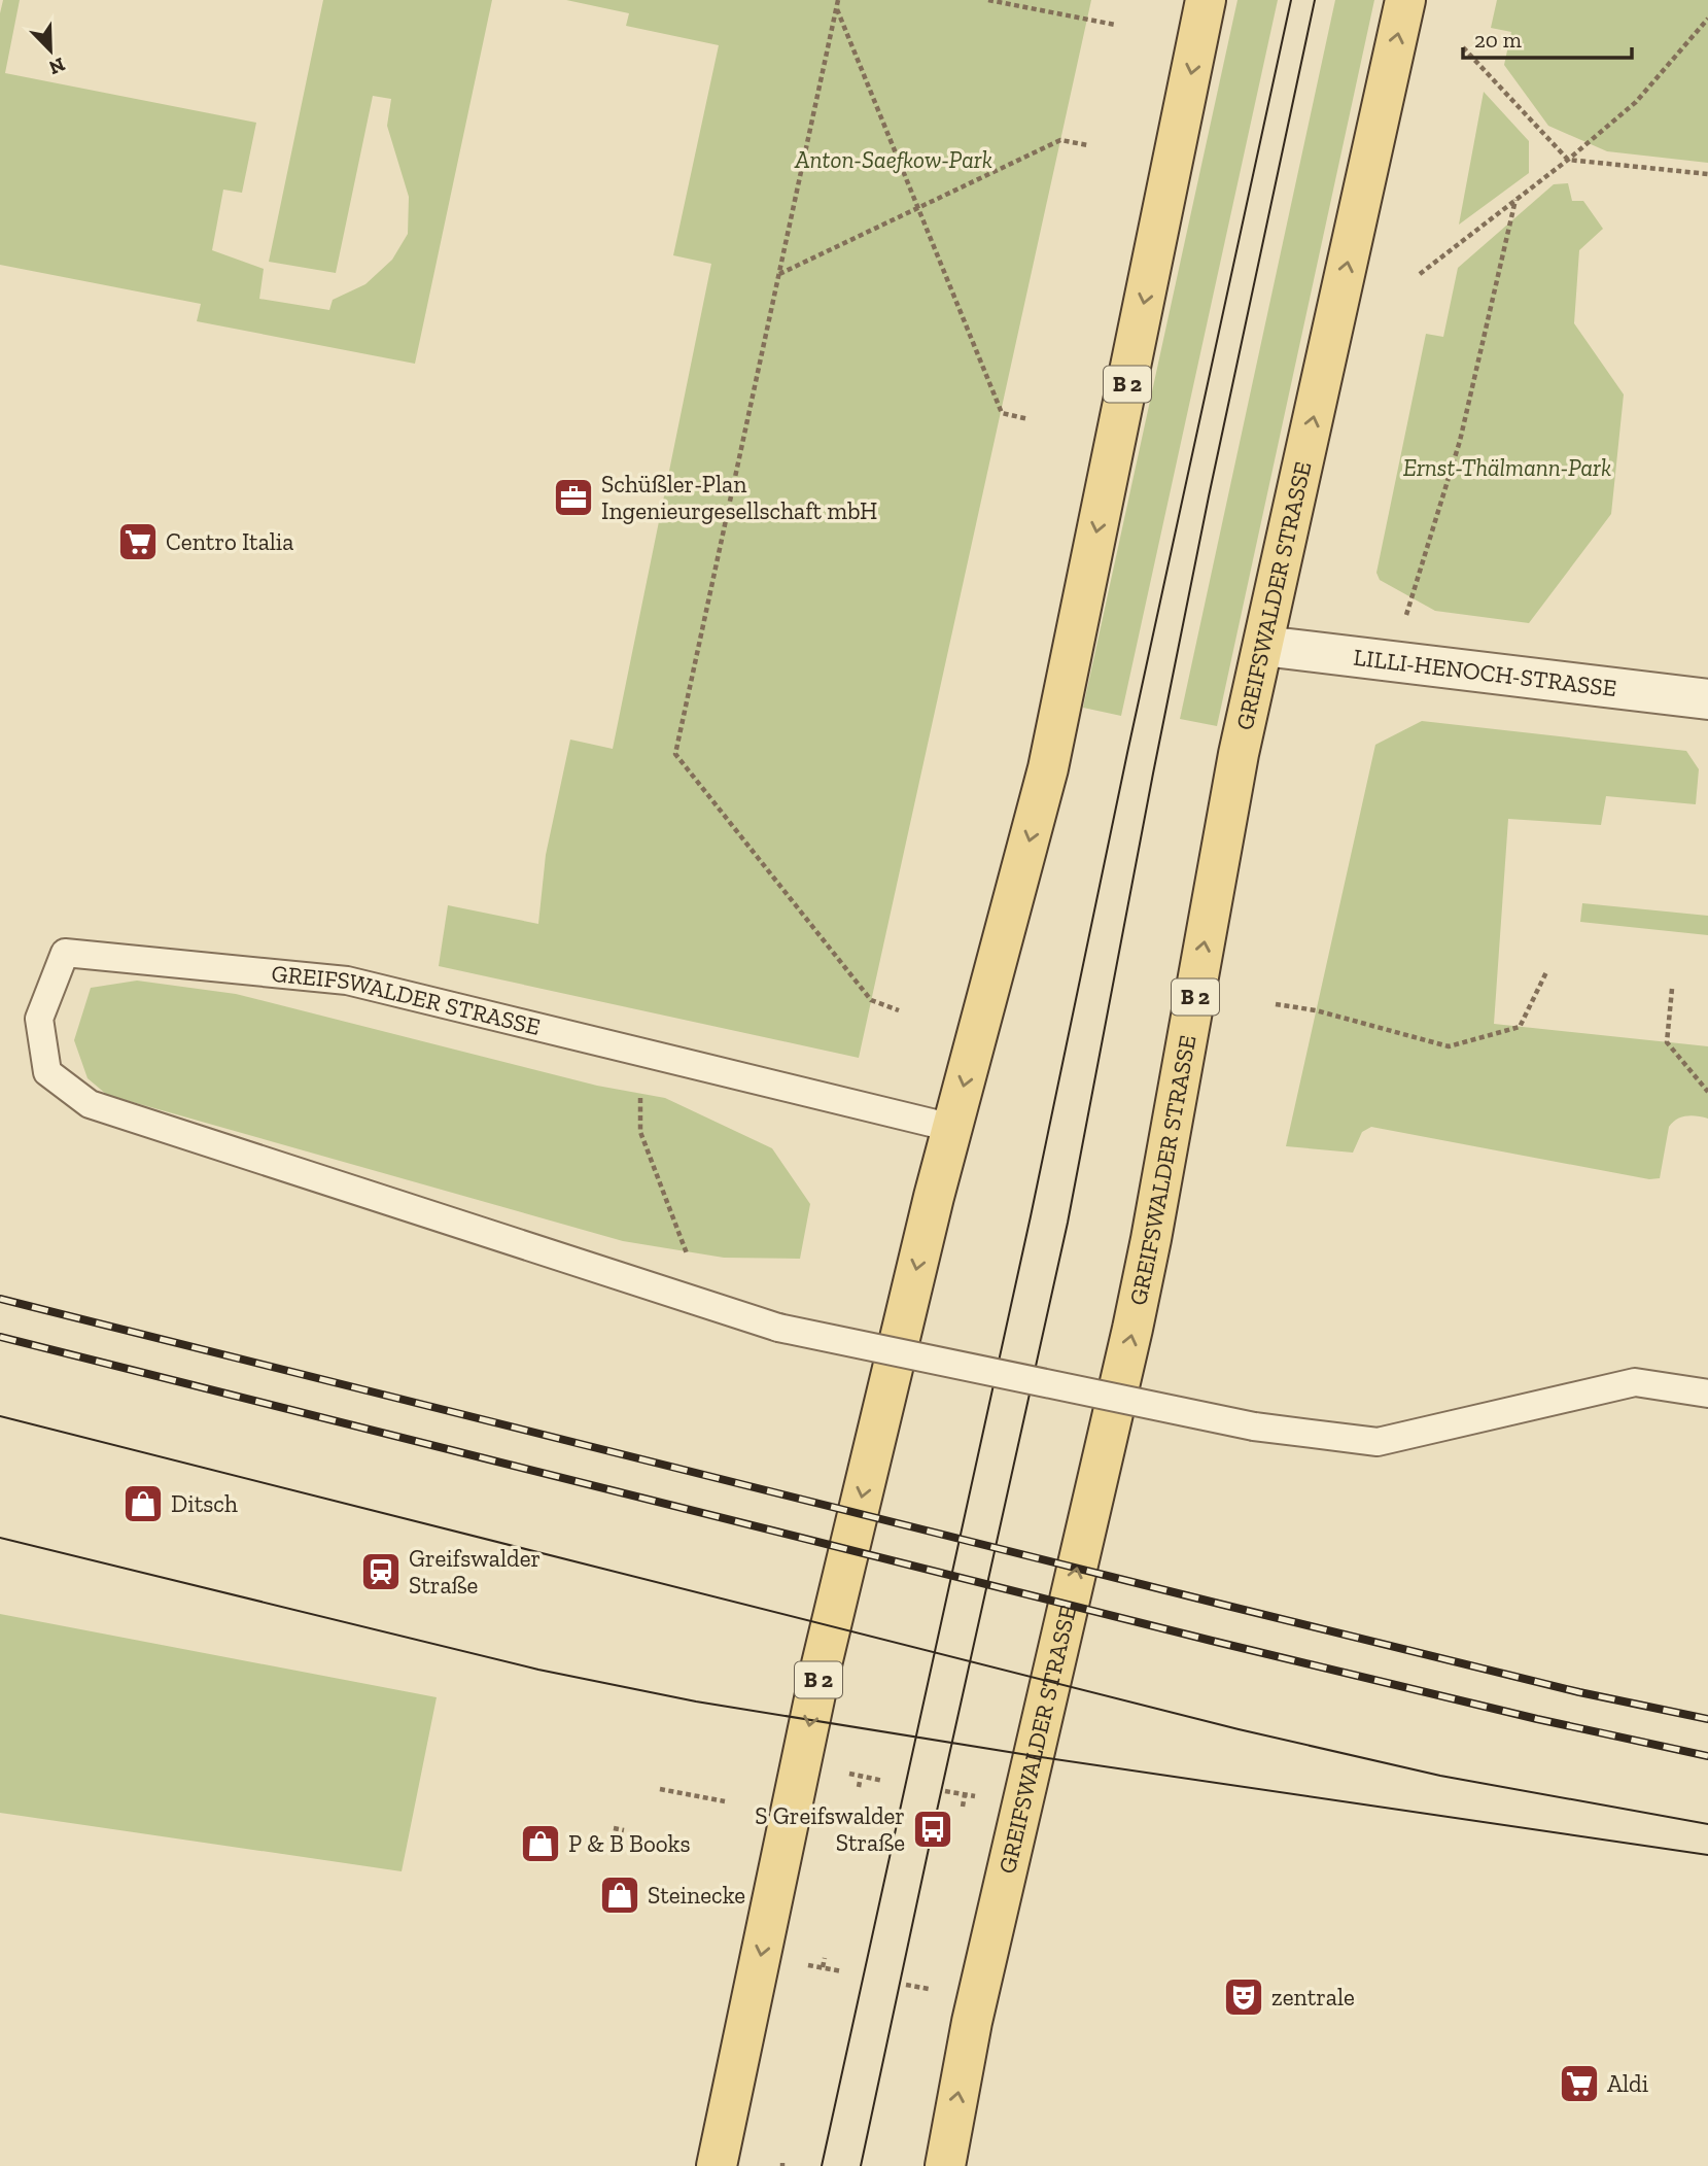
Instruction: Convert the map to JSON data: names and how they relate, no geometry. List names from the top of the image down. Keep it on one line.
{"streets":{"main road":["B 2","GREIFSWALDER STRASSE"],"street":["LILLI-HENOCH-STRASSE"]},"crossings":[["B 2","GREIFSWALDER STRASSE"],["GREIFSWALDER STRASSE","LILLI-HENOCH-STRASSE"]],"one_way":["GREIFSWALDER STRASSE"],"parks":["Anton-Saefkow-Park","Ernst-Thälmann-Park"],"places":{"office":["Schüßler-Plan Ingenieurgesellschaft mbH"],"supermarket":["Centro Italia","Aldi"],"shop":["Ditsch","P & B Books","Steinecke"],"station":["Greifswalder Straße"],"bus stop":["S Greifswalder Straße"],"theatre":["zentrale"]},"scale_bar":"20 m","north":"bottom right"}
